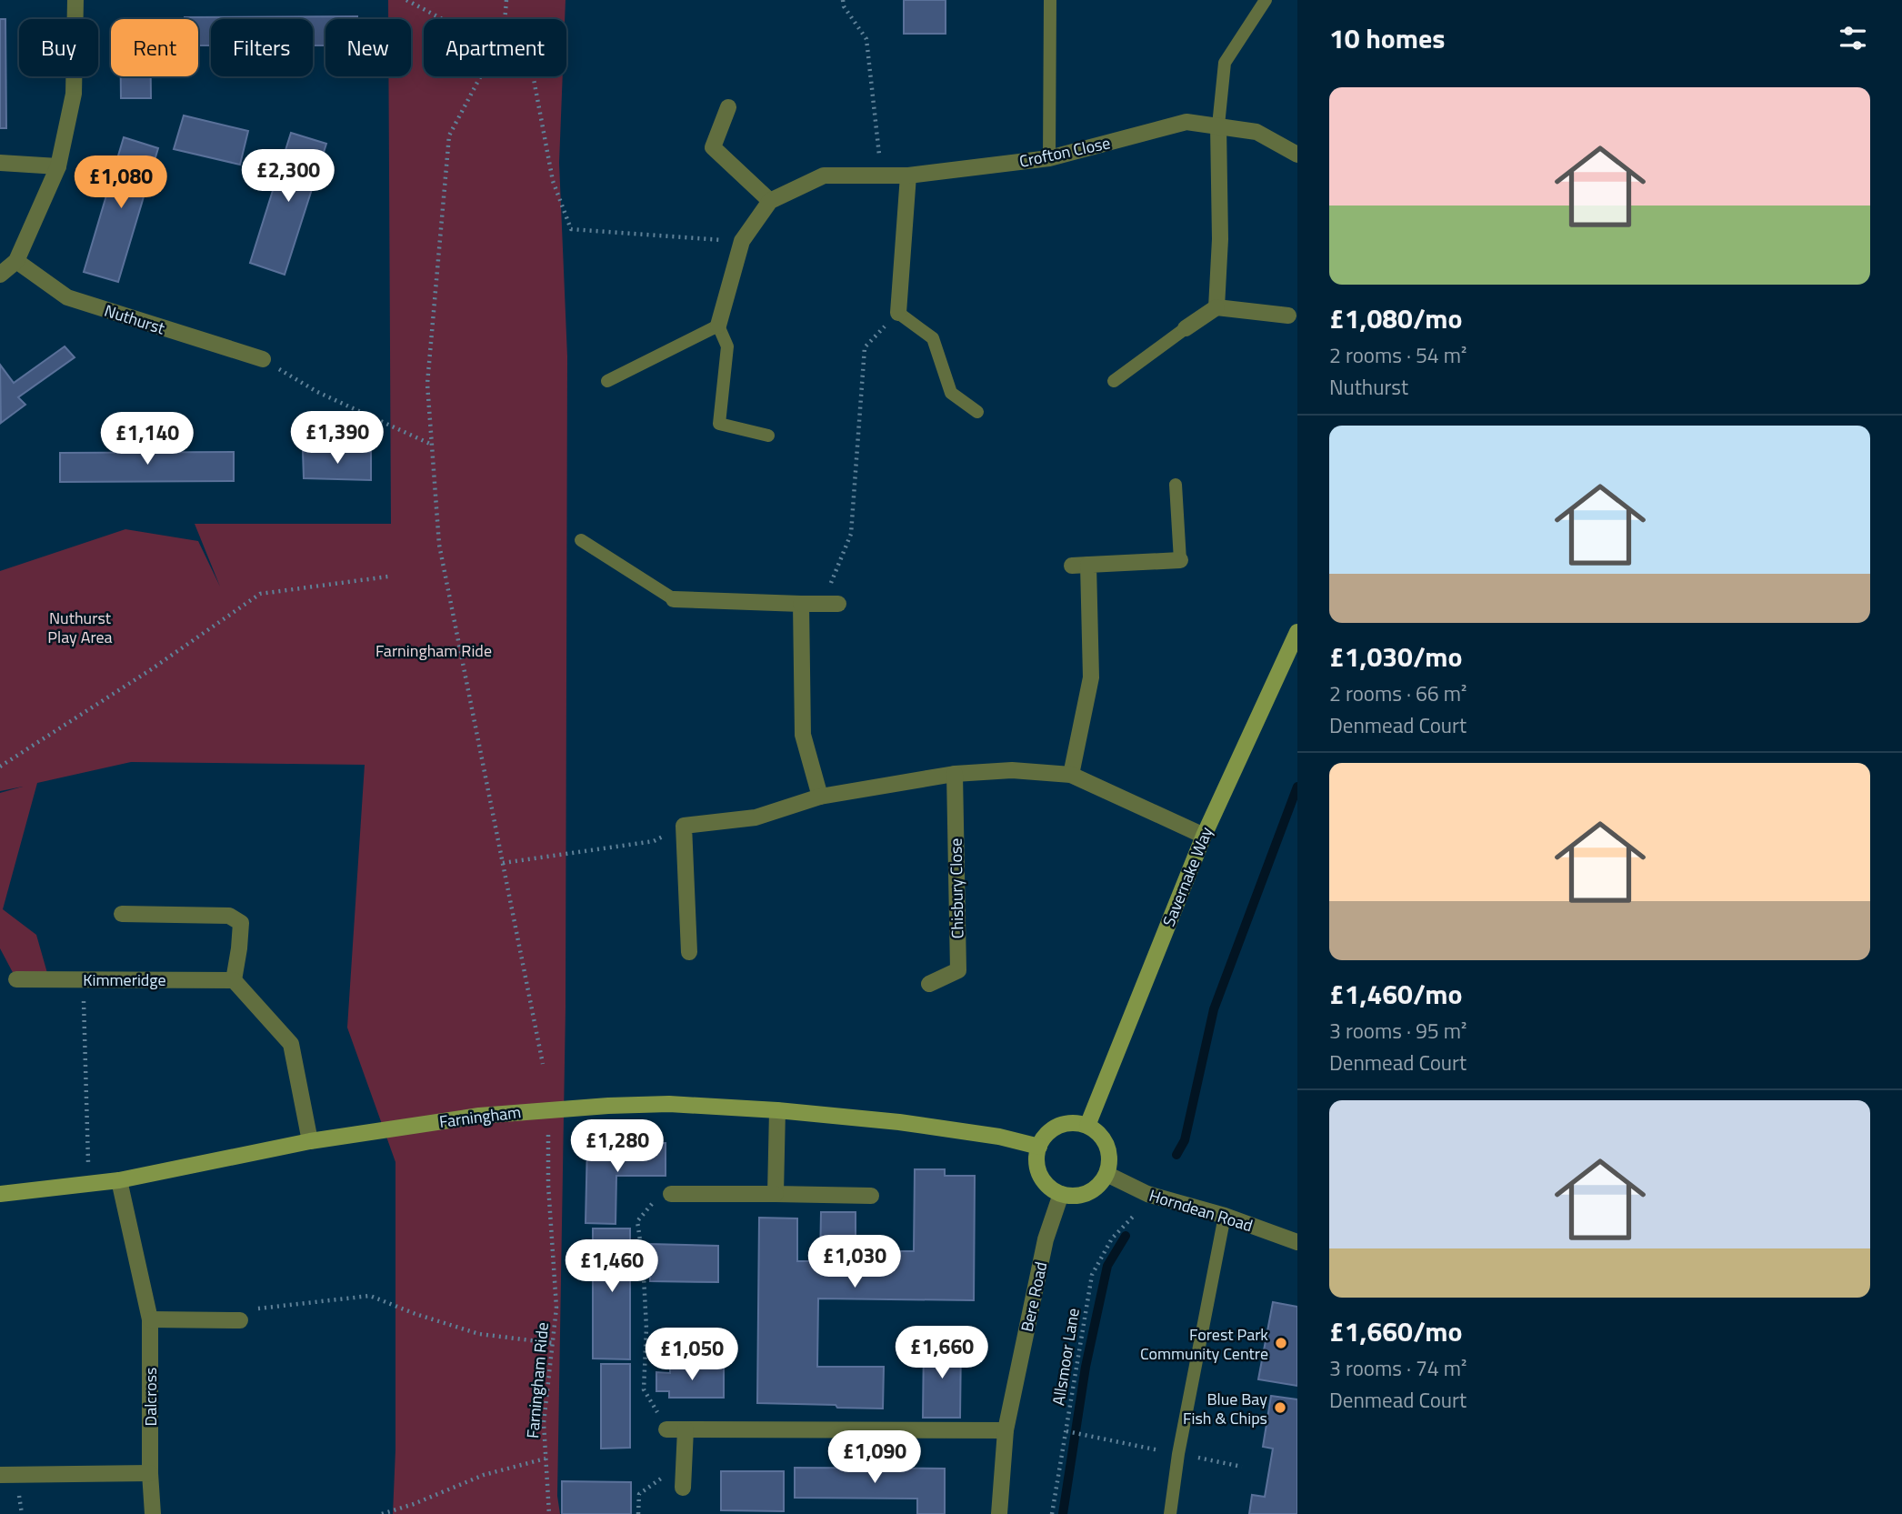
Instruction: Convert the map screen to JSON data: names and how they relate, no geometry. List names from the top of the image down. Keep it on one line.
{"streets":{"street":["Crofton Close","Nuthurst","Savernake Way","Chisbury Close","Kimmeridge","Farningham","Horndean Road","Bere Road","Dalcross"],"path":["Allsmoor Lane","Farningham Ride"]},"crossings":[["Savernake Way","Farningham"],["Savernake Way","Horndean Road"],["Savernake Way","Bere Road"],["Farningham","Horndean Road"],["Farningham","Bere Road"],["Farningham","Dalcross"],["Horndean Road","Bere Road"]],"parks":["Nuthurst Play Area","Farningham Ride"],"places":["Forest Park Community Centre","Blue Bay Fish & Chips"],"page":{"heading":"10 homes","chip":["Buy","Rent","Filters","New","Apartment"],"list":[{"name":"£1,080/mo","note":"2 rooms · 54 m² · Nuthurst"},{"name":"£1,030/mo","note":"2 rooms · 66 m² · Denmead Court"},{"name":"£1,460/mo","note":"3 rooms · 95 m² · Denmead Court"},{"name":"£1,660/mo","note":"3 rooms · 74 m² · Denmead Court"}],"price":["£2,300","£1,080","£1,390","£1,140","£1,280","£1,030","£1,460","£1,660","£1,050","£1,090"]}}
